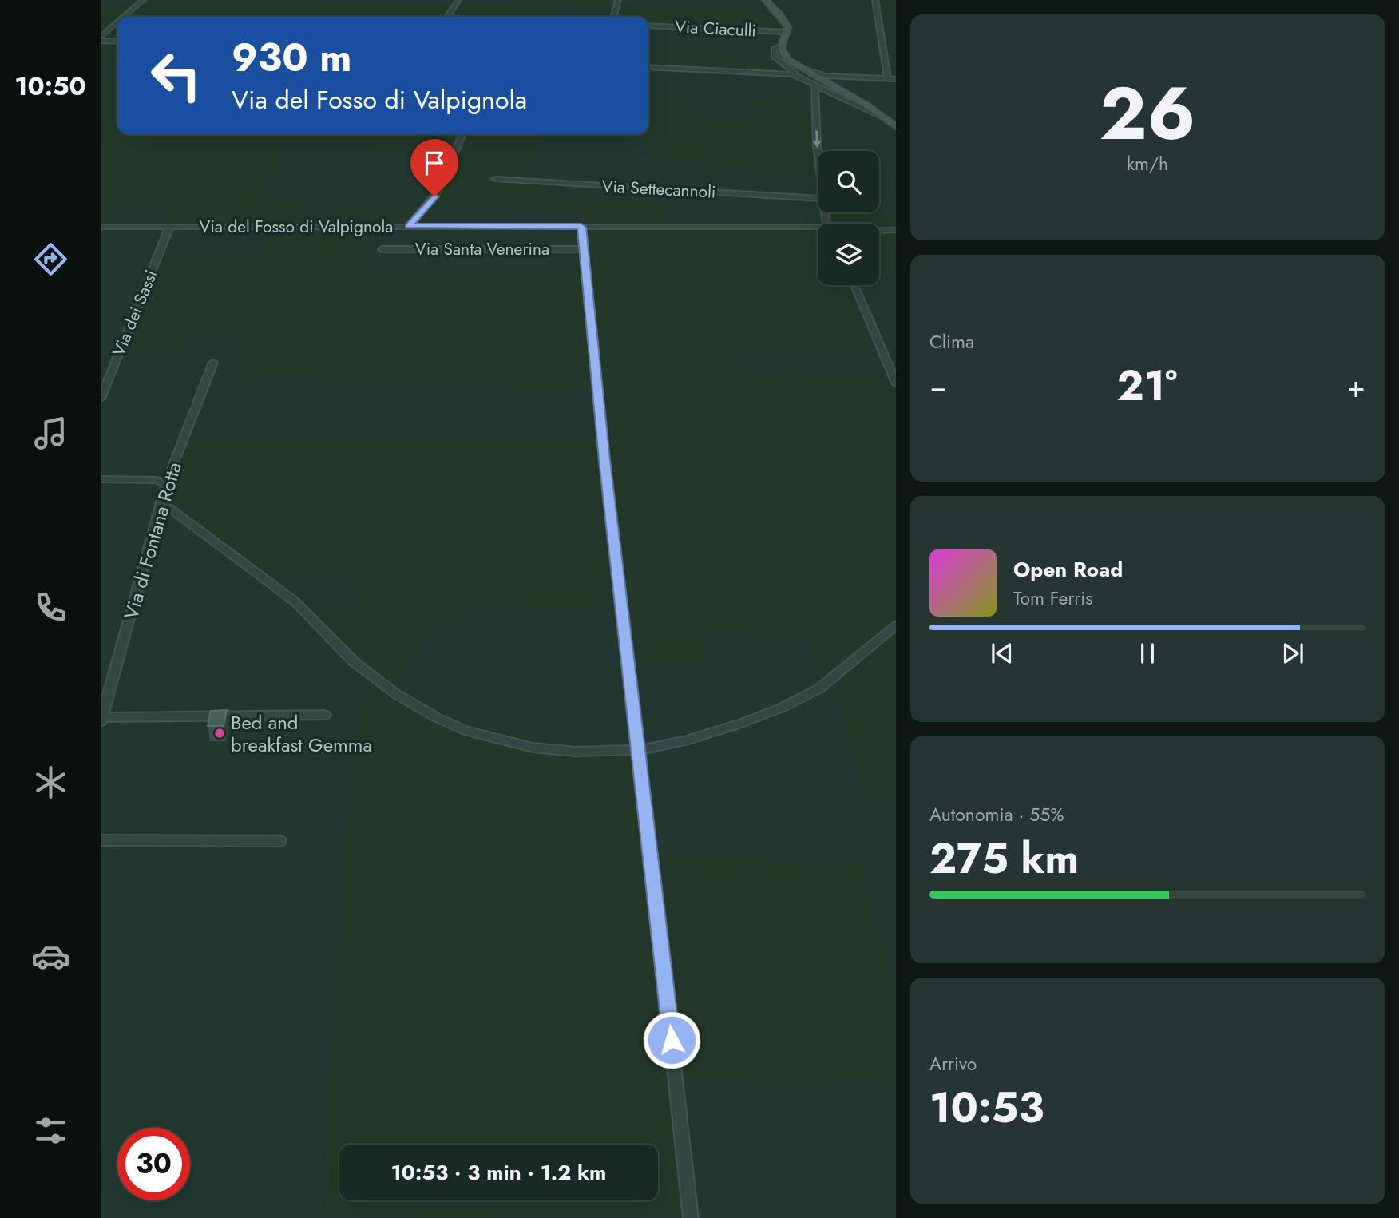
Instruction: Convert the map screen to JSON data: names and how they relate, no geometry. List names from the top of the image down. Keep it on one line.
{"streets":{"street":["Via Ciaculli","Via Settecannoli","Via del Fosso di Valpignola","Via Santa Venerina","Via dei Sassi","Via di Fontana Rotta"]},"crossings":[["Via del Fosso di Valpignola","Via dei Sassi"]],"places":["Bed and breakfast Gemma"],"page":{"tabs":"10:50","tile":[["26","km/h"],"Clima",["Autonomia · 55%","275 km"],["Arrivo","10:53"]],"turn":["930 m","Via del Fosso di Valpignola"],"heat":["−","21°","+"],"song":["Open Road","Tom Ferris"],"limit":"30","trip":"10:53 · 3 min · 1.2 km"}}
